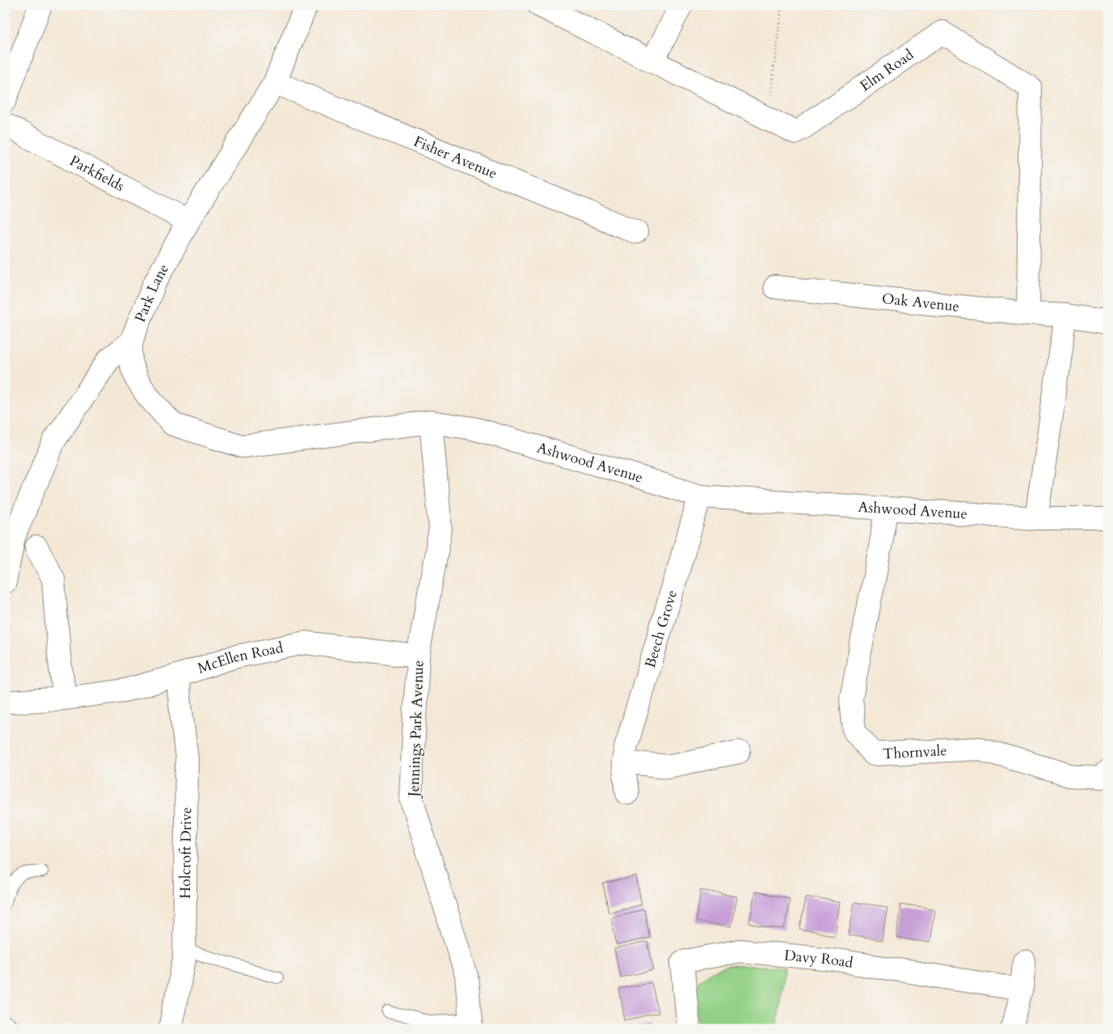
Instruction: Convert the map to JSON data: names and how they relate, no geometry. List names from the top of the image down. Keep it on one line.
{"streets":{"street":["Elm Road","Fisher Avenue","Parkfields","Park Lane","Oak Avenue","Ashwood Avenue","Beech Grove","McEllen Road","Jennings Park Avenue","Thornvale","Holcroft Drive","Davy Road"]},"crossings":[["Elm Road","Oak Avenue"],["Fisher Avenue","Park Lane"],["Parkfields","Park Lane"],["Park Lane","Ashwood Avenue"],["Ashwood Avenue","Beech Grove"],["Ashwood Avenue","Jennings Park Avenue"],["Ashwood Avenue","Thornvale"],["McEllen Road","Jennings Park Avenue"],["McEllen Road","Holcroft Drive"]]}
